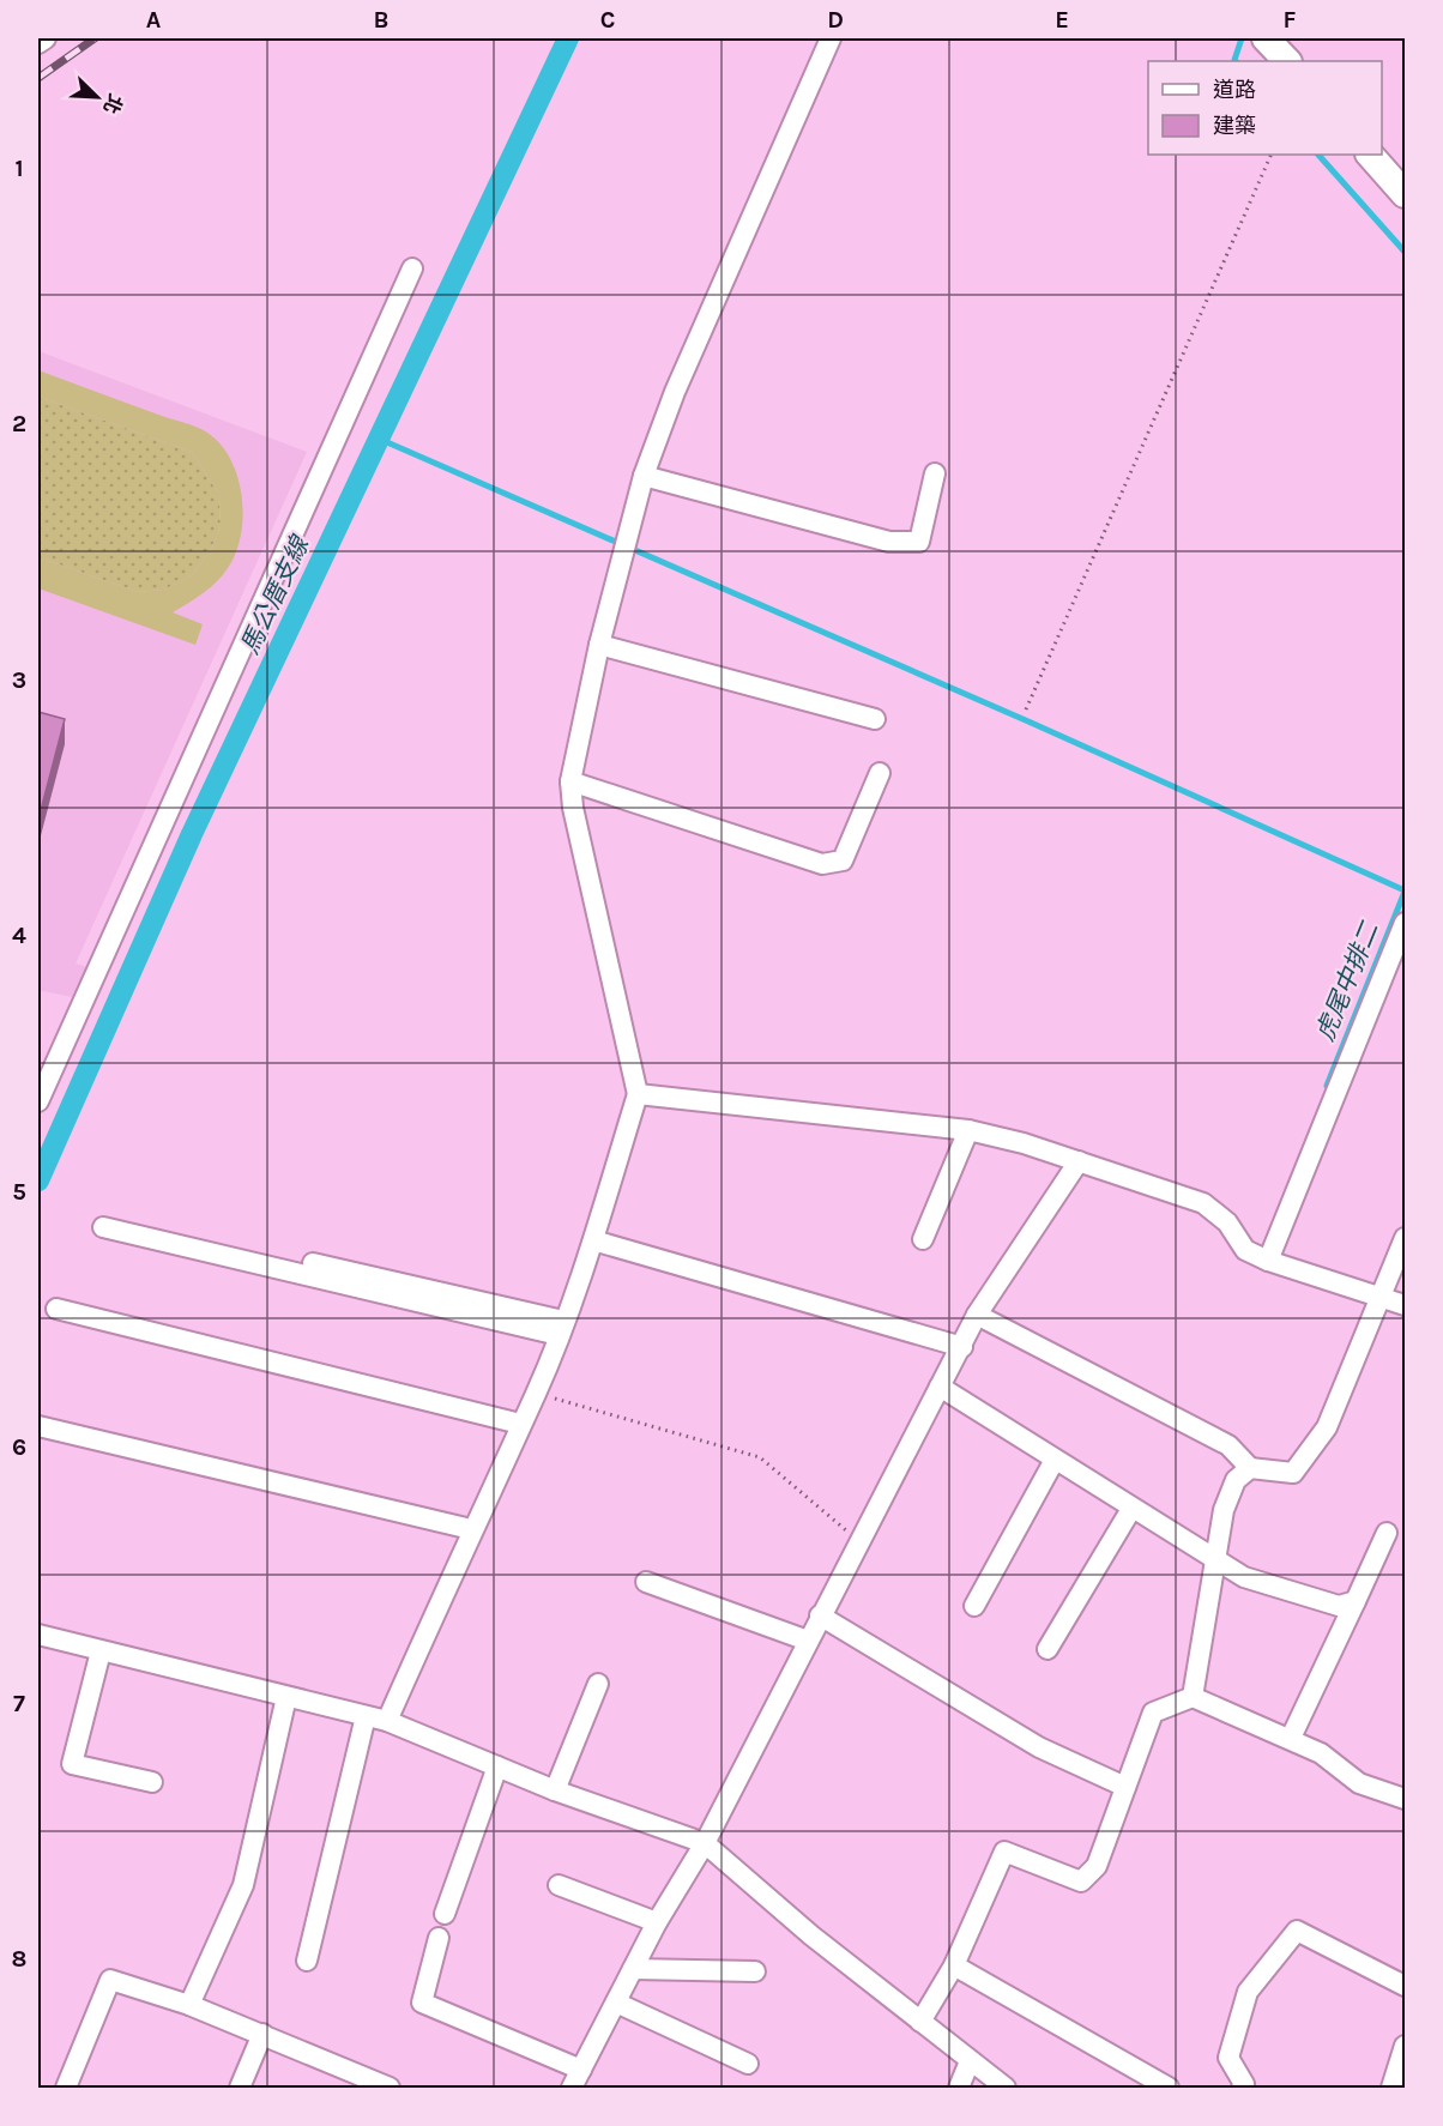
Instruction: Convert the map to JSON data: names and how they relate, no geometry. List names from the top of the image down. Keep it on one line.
{"water":["馬公厝支線","虎尾中排二"],"legend":["道路","建築"],"north":"bottom right","grid":{"columns":["A","B","C","D","E","F"],"rows":["1","2","3","4","5","6","7","8"]}}
